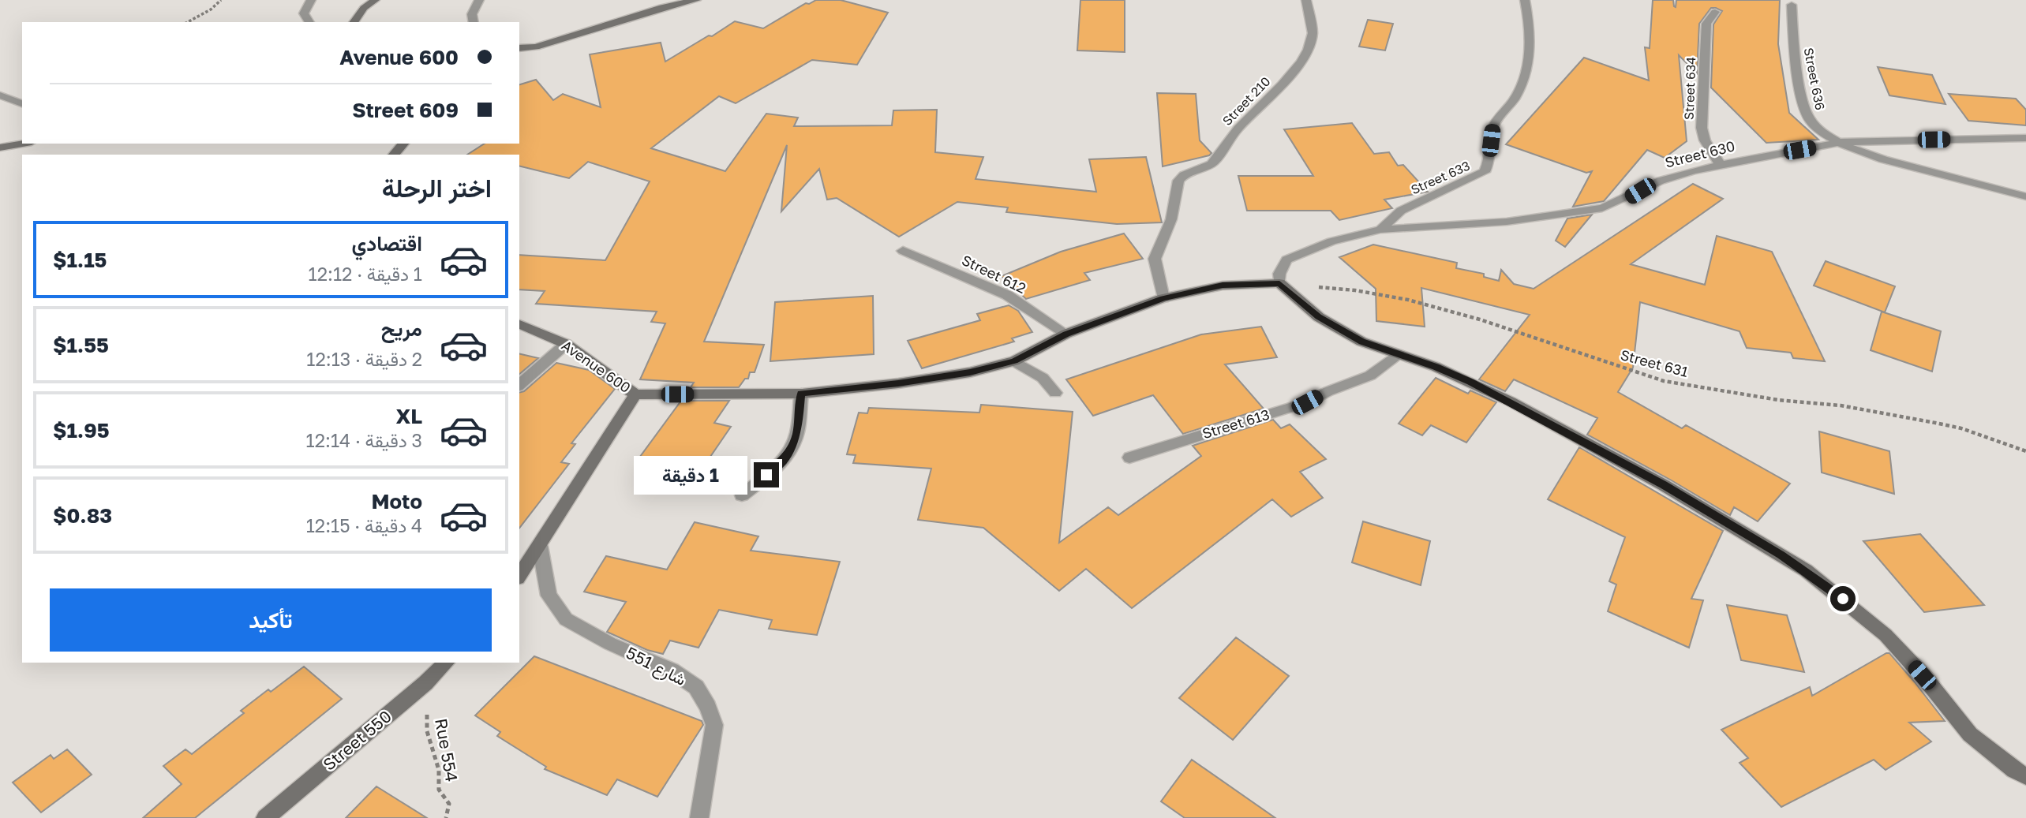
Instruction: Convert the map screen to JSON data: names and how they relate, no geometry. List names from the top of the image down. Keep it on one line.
{"streets":{"main road":["Avenue 600","Street 550"],"street":["Street 636","Street 634","Street 210","Street 630","Street 633","Street 612","Street 613","شارع 551"],"path":["Street 631","Rue 554"]},"crossings":[["Street 636","Street 630"],["Street 634","Street 630"],["Street 210","Avenue 600"],["Street 630","Street 633"],["Street 630","Street 631"],["Street 630","Avenue 600"],["Street 612","Avenue 600"],["Street 631","Avenue 600"],["Street 550","Rue 554"]],"page":{"banner":["Avenue 600","Street 609"],"heading":"اختر الرحلة","list":[{"name":"اقتصادي","note":"1 دقيقة · 12:12","value":"$1.15"},{"name":"مريح","note":"2 دقيقة · 12:13","value":"$1.55"},{"name":"XL","note":"3 دقيقة · 12:14","value":"$1.95"},{"name":"Moto","note":"4 دقيقة · 12:15","value":"$0.83"}],"bubble":"1 دقيقة","buttons":"تأكيد"}}
